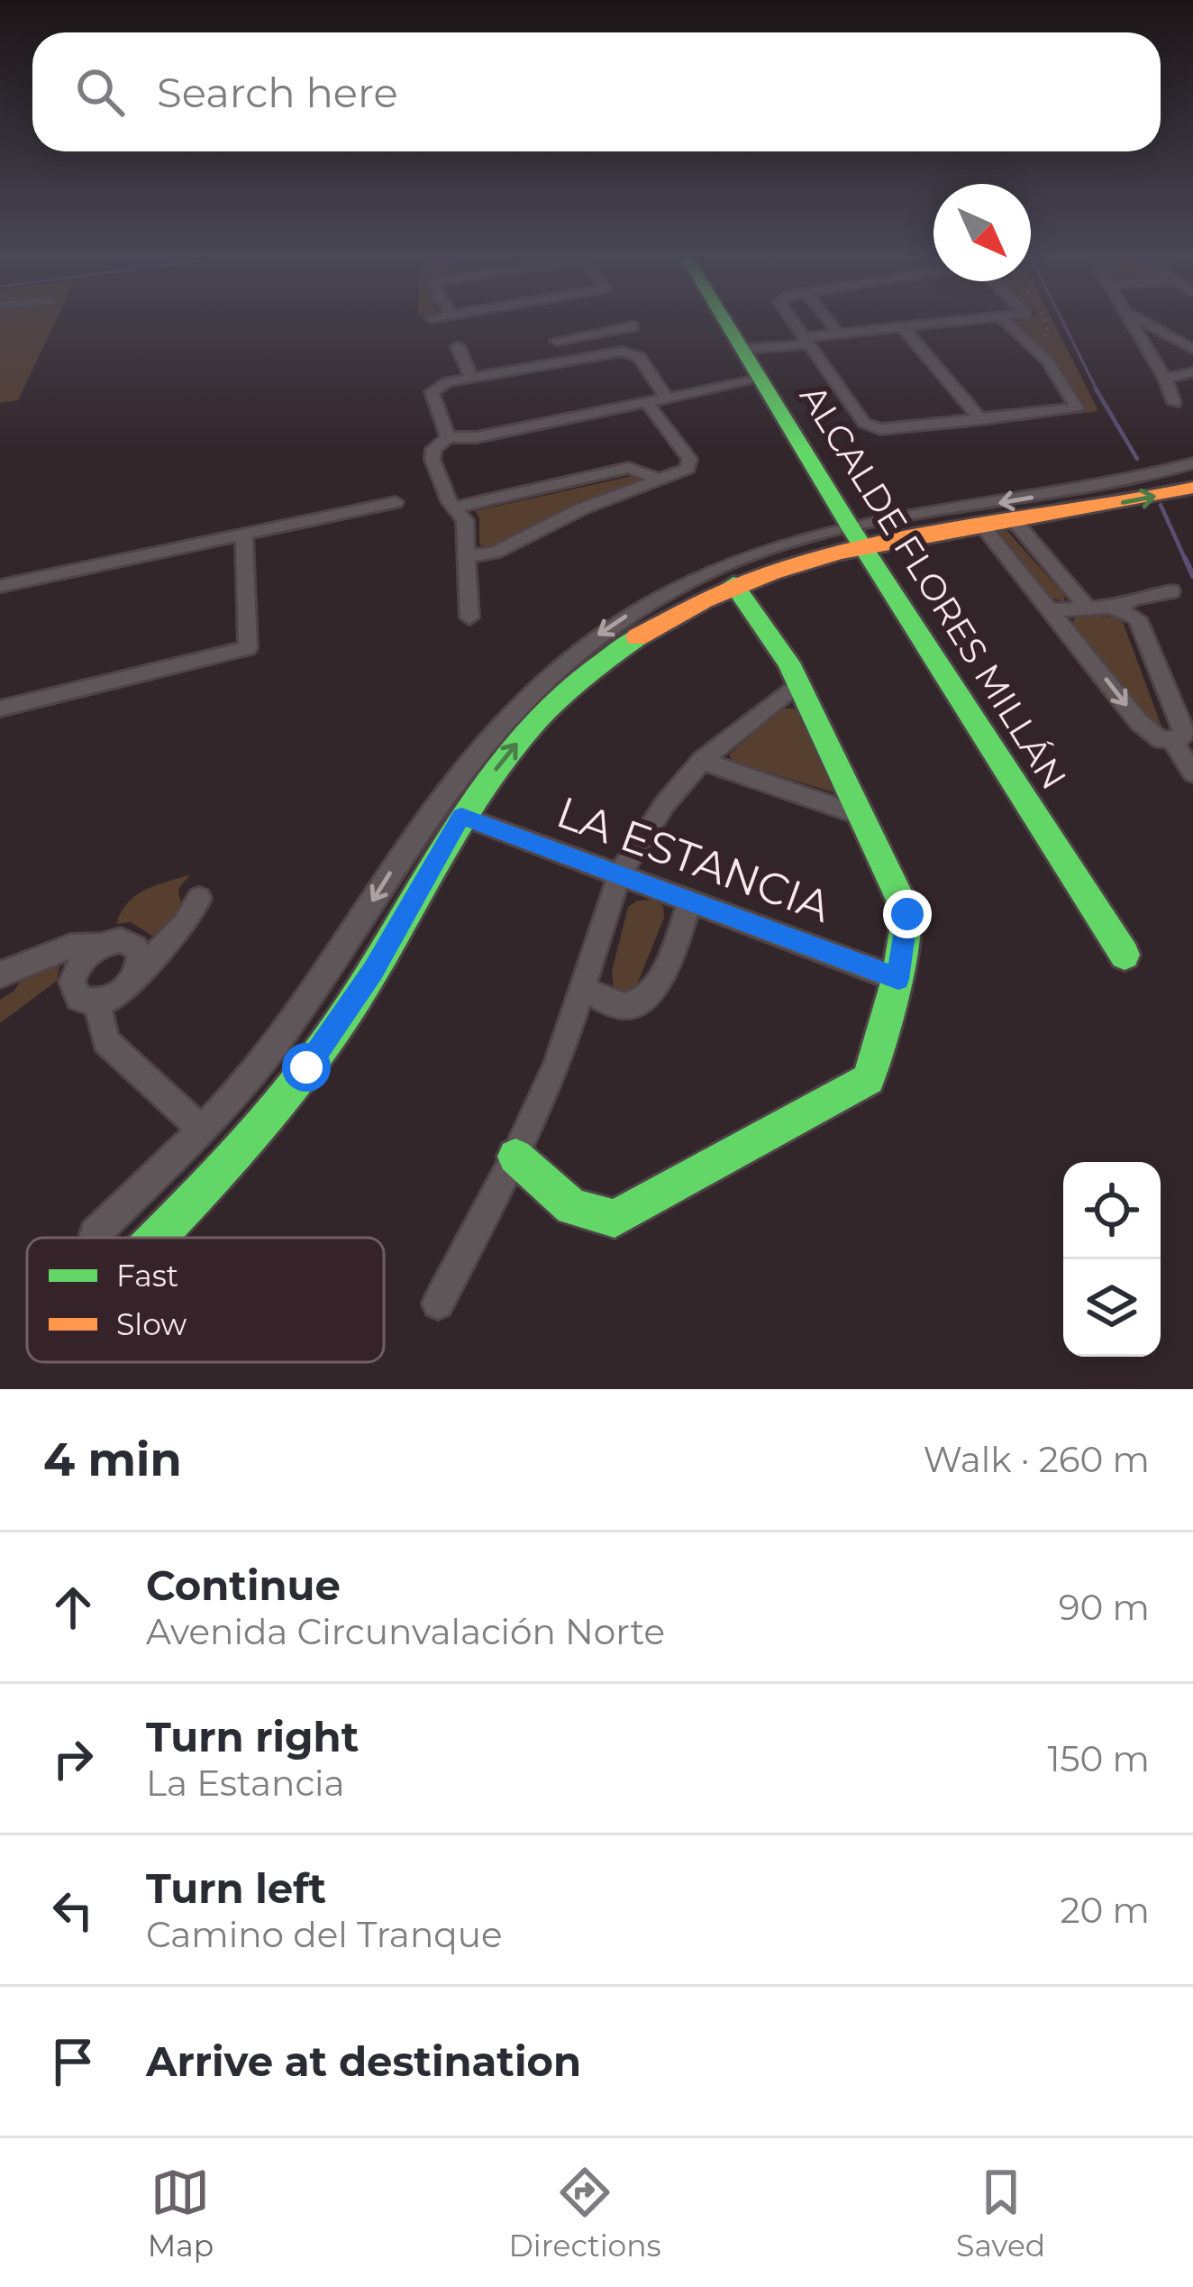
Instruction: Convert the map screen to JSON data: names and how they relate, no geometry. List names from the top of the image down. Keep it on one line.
{"streets":{"street":["ALCALDE FLORES MILLÁN","LA ESTANCIA"]},"legend":["Fast","Slow"],"north":"bottom right","page":{"search":"Search here","heading":["4 min","Walk · 260 m"],"list":[["Continue","Avenida Circunvalación Norte","90 m"],["Turn right","La Estancia","150 m"],["Turn left","Camino del Tranque","20 m"],"Arrive at destination"],"nav":["Map","Directions","Saved"]}}
